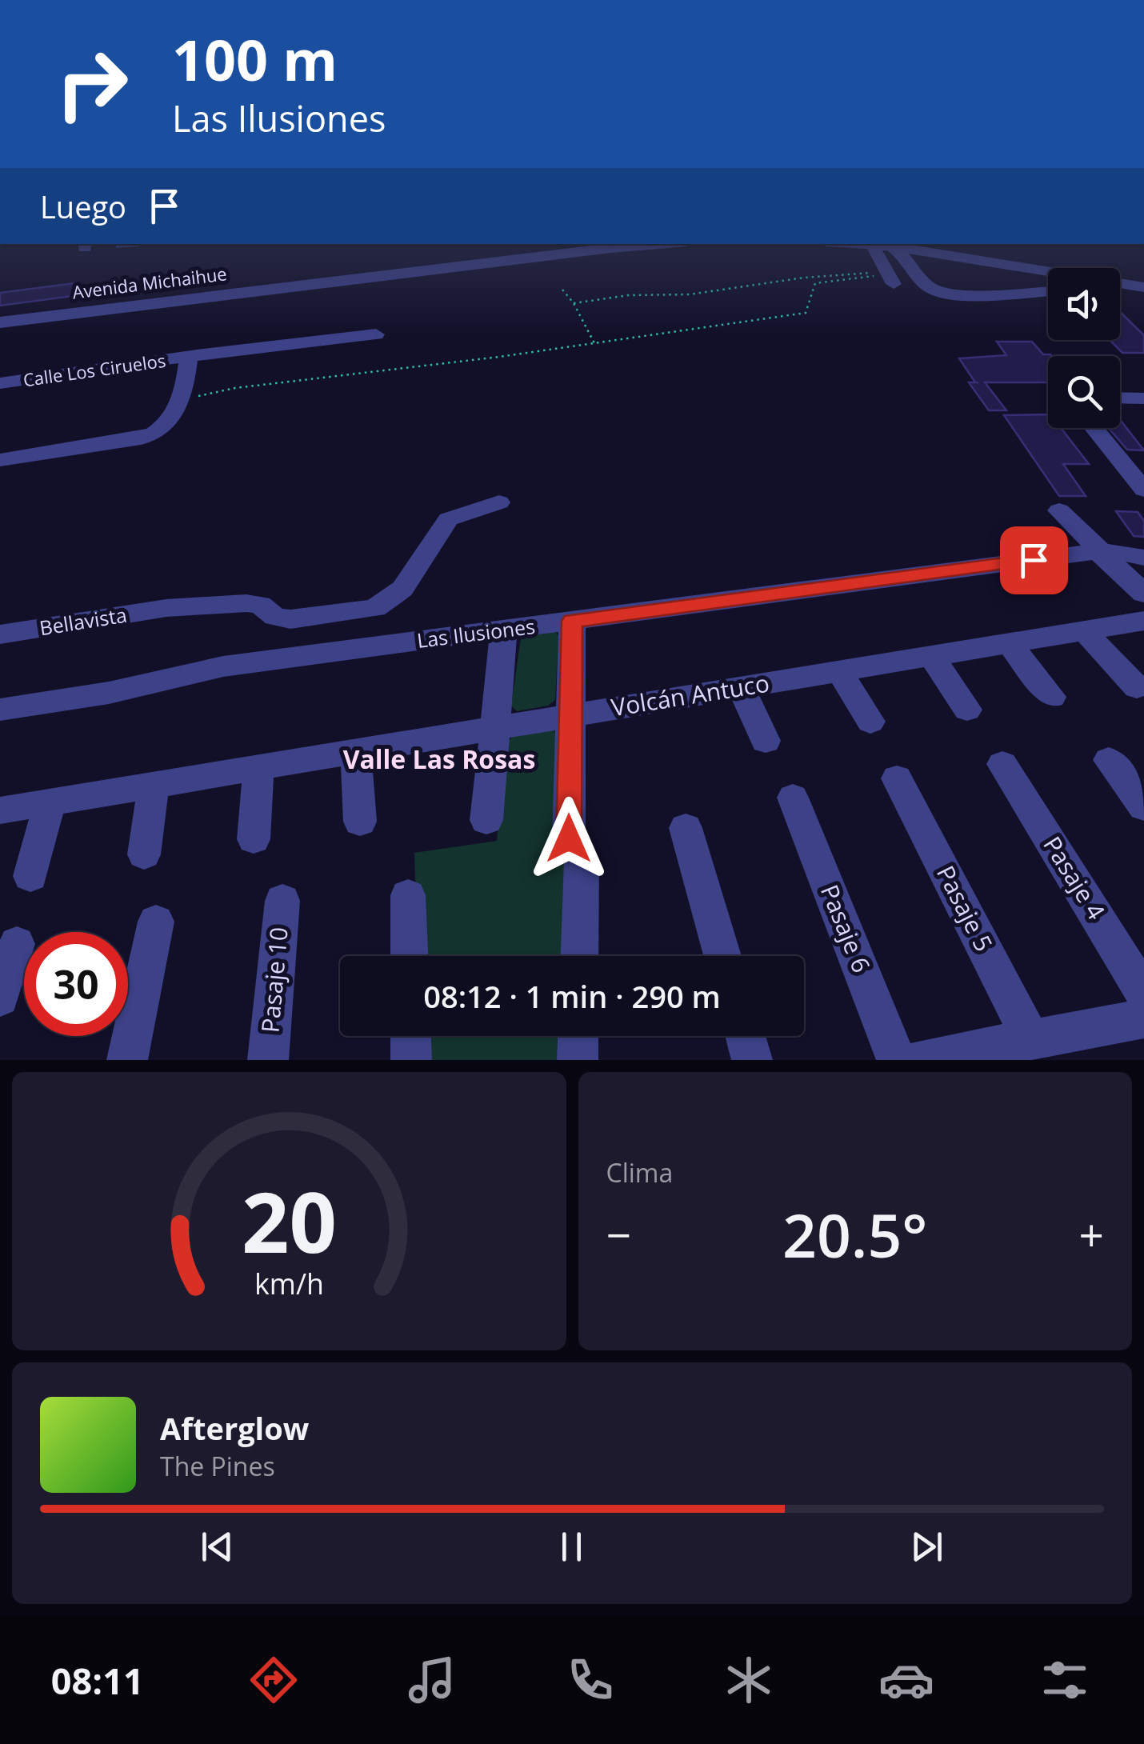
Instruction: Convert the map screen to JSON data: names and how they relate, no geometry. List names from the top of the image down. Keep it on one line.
{"streets":{"street":["Avenida Michaihue","Calle Los Ciruelos","Bellavista","Las Ilusiones","Volcán Antuco","Pasaje 4","Pasaje 5","Pasaje 6","Pasaje 10"]},"districts":["Valle Las Rosas"],"page":{"turn":["100 m","Las Ilusiones"],"then":"Luego","limit":"30","trip":"08:12 · 1 min · 290 m","tile":"Clima","heat":["−","20.5°","+"],"song":["Afterglow","The Pines"],"tabs":"08:11","gauge":["20","km/h"]}}
